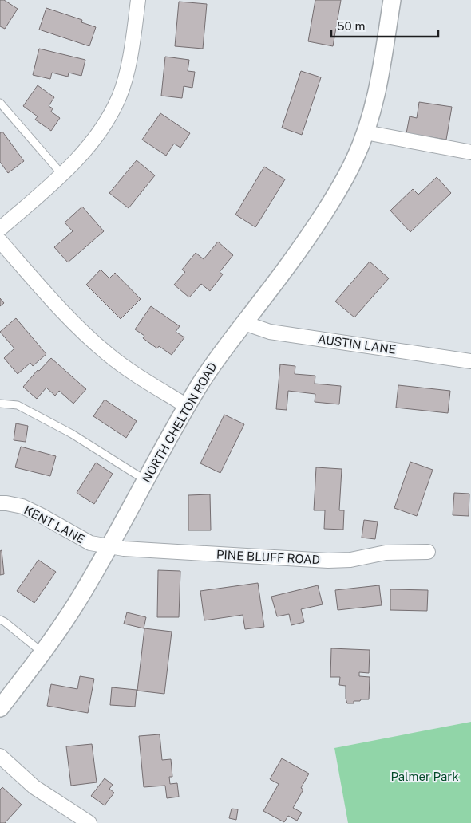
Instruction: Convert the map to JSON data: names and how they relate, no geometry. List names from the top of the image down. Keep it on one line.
{"streets":{"street":["AUSTIN LANE","NORTH CHELTON ROAD","KENT LANE","PINE BLUFF ROAD"]},"crossings":[["AUSTIN LANE","NORTH CHELTON ROAD"],["NORTH CHELTON ROAD","KENT LANE"],["NORTH CHELTON ROAD","PINE BLUFF ROAD"],["KENT LANE","PINE BLUFF ROAD"]],"parks":["Palmer Park"],"scale_bar":"50 m"}
